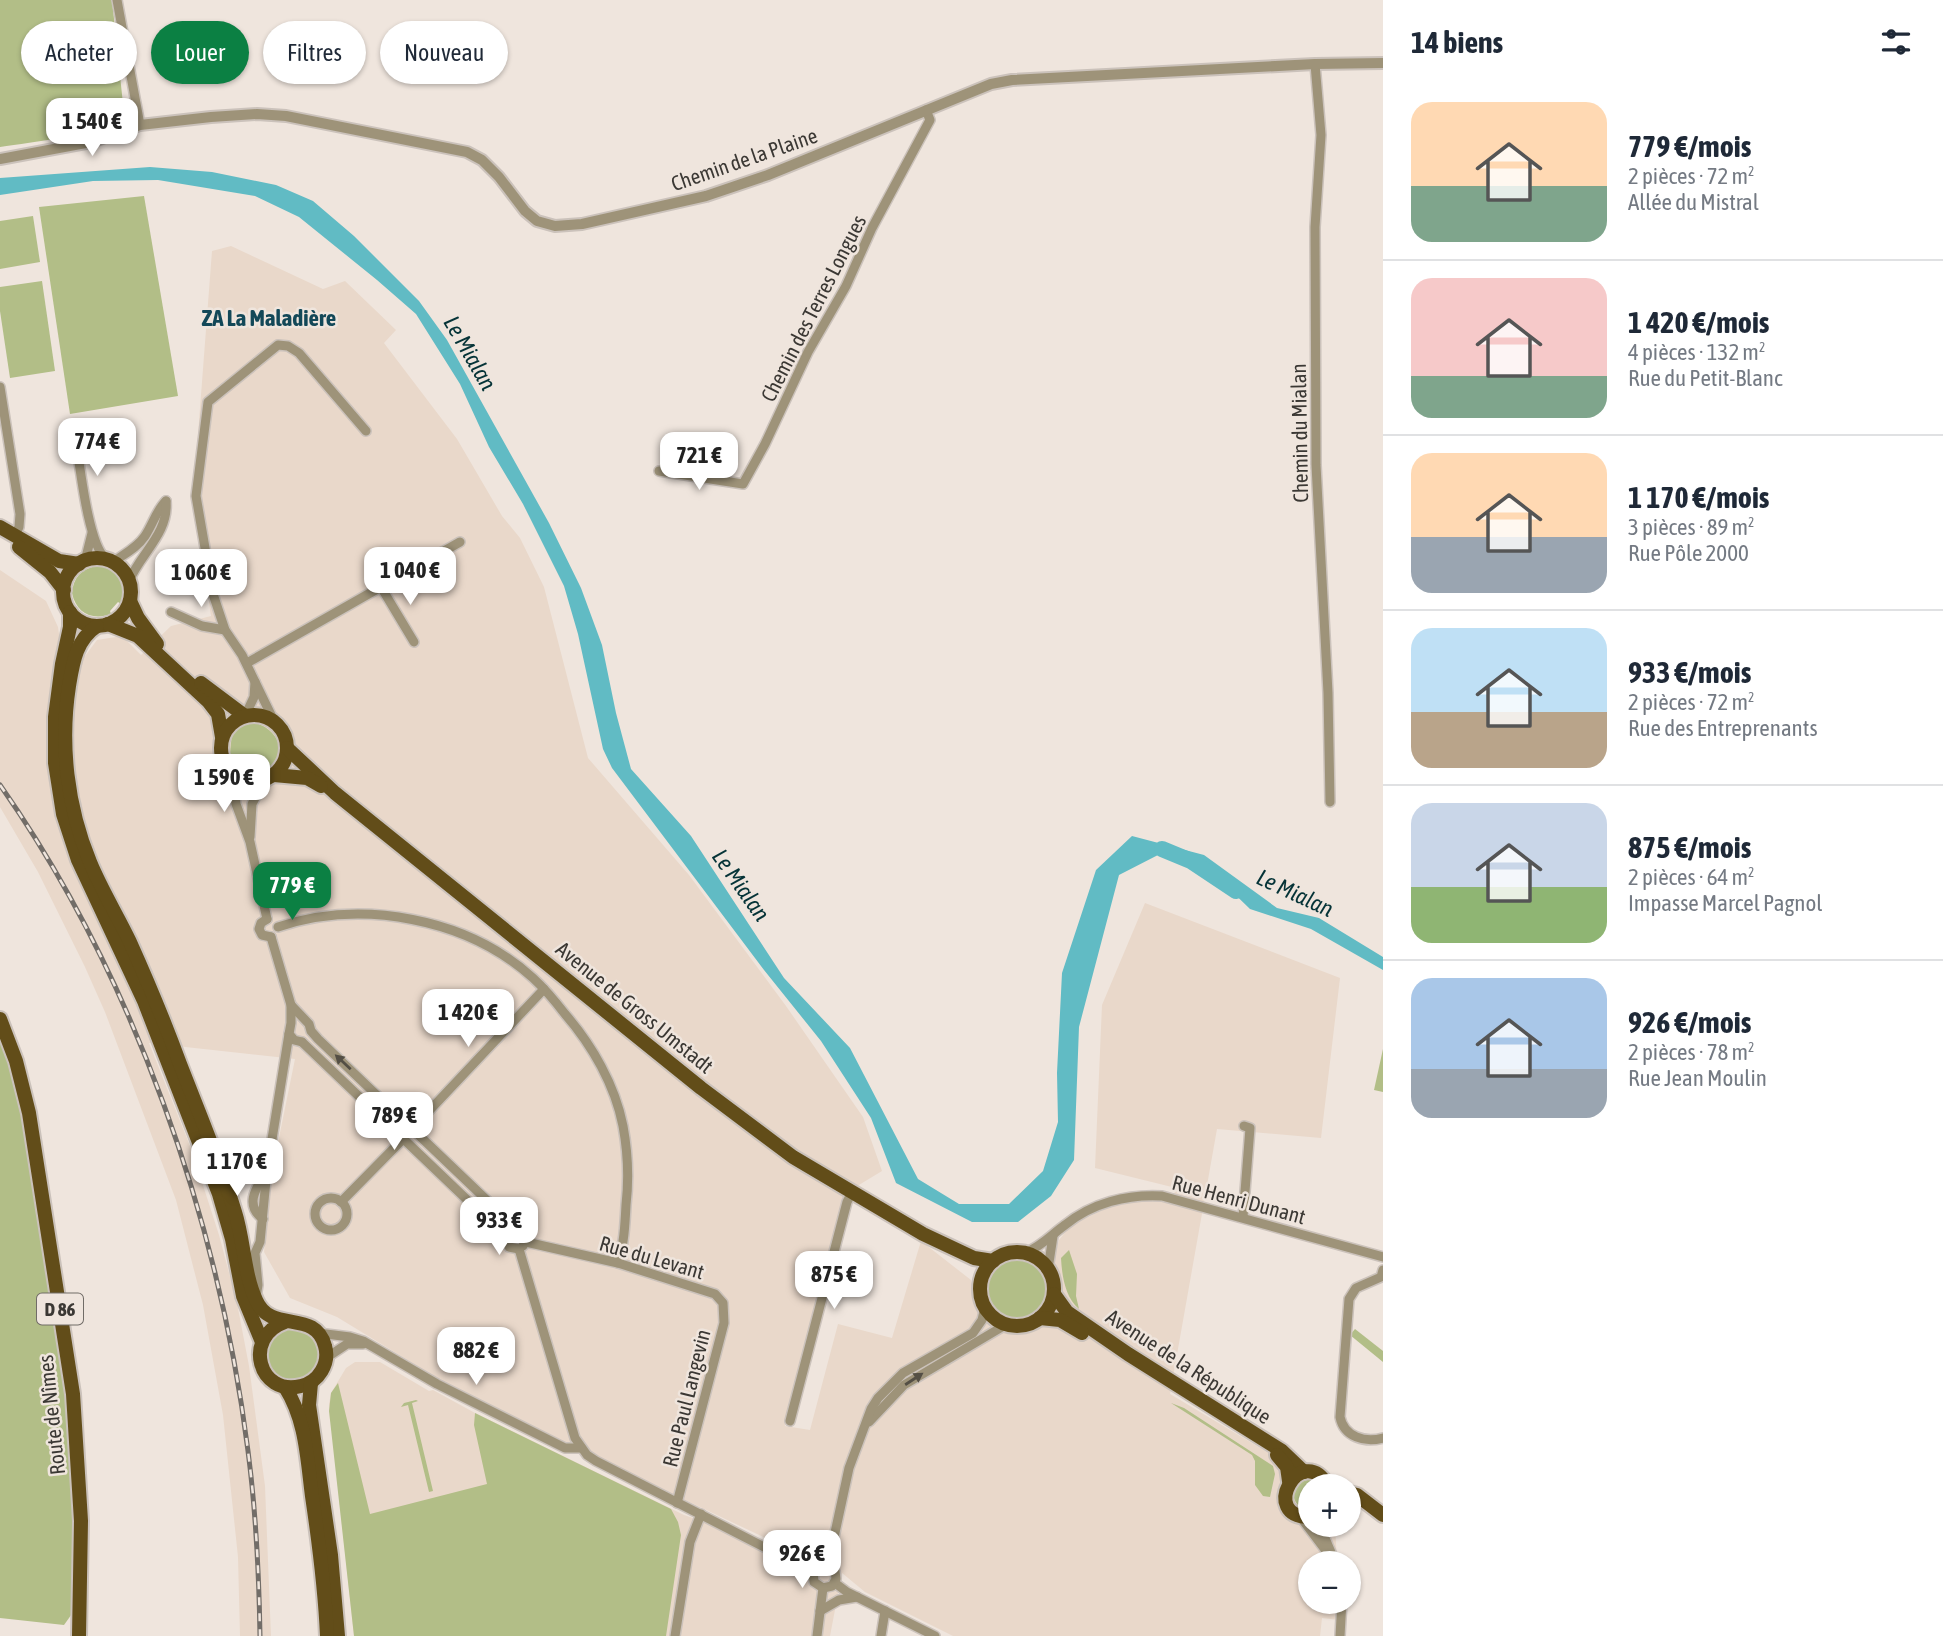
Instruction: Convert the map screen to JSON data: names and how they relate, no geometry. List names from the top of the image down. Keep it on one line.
{"streets":{"main road":["Avenue de Gross Umstadt","D 86","Avenue de la République","Route de Nîmes"],"street":["Chemin de la Plaine","Chemin des Terres Longues","Chemin du Mialan","Rue Henri Dunant","Rue du Levant","Rue Paul Langevin"]},"crossings":[["Chemin de la Plaine","Chemin des Terres Longues"],["Chemin de la Plaine","Chemin du Mialan"],["Avenue de Gross Umstadt","Rue Henri Dunant"],["Avenue de Gross Umstadt","Avenue de la République"],["Rue Henri Dunant","Avenue de la République"],["Rue du Levant","Rue Paul Langevin"]],"districts":["ZA La Maladière"],"water":["Le Mialan"],"page":{"heading":"14 biens","chip":["Acheter","Louer","Filtres","Nouveau"],"list":[{"name":"779 €/mois","note":"2 pièces · 72 m² · Allée du Mistral"},{"name":"1 420 €/mois","note":"4 pièces · 132 m² · Rue du Petit-Blanc"},{"name":"1 170 €/mois","note":"3 pièces · 89 m² · Rue Pôle 2000"},{"name":"933 €/mois","note":"2 pièces · 72 m² · Rue des Entreprenants"},{"name":"875 €/mois","note":"2 pièces · 64 m² · Impasse Marcel Pagnol"},{"name":"926 €/mois","note":"2 pièces · 78 m² · Rue Jean Moulin"}],"price":["1 540 €","774 €","721 €","1 040 €","1 060 €","1 590 €","779 €","1 420 €","789 €","1 170 €","933 €","875 €","882 €","926 €"],"map_buttons":["+","−"]}}
